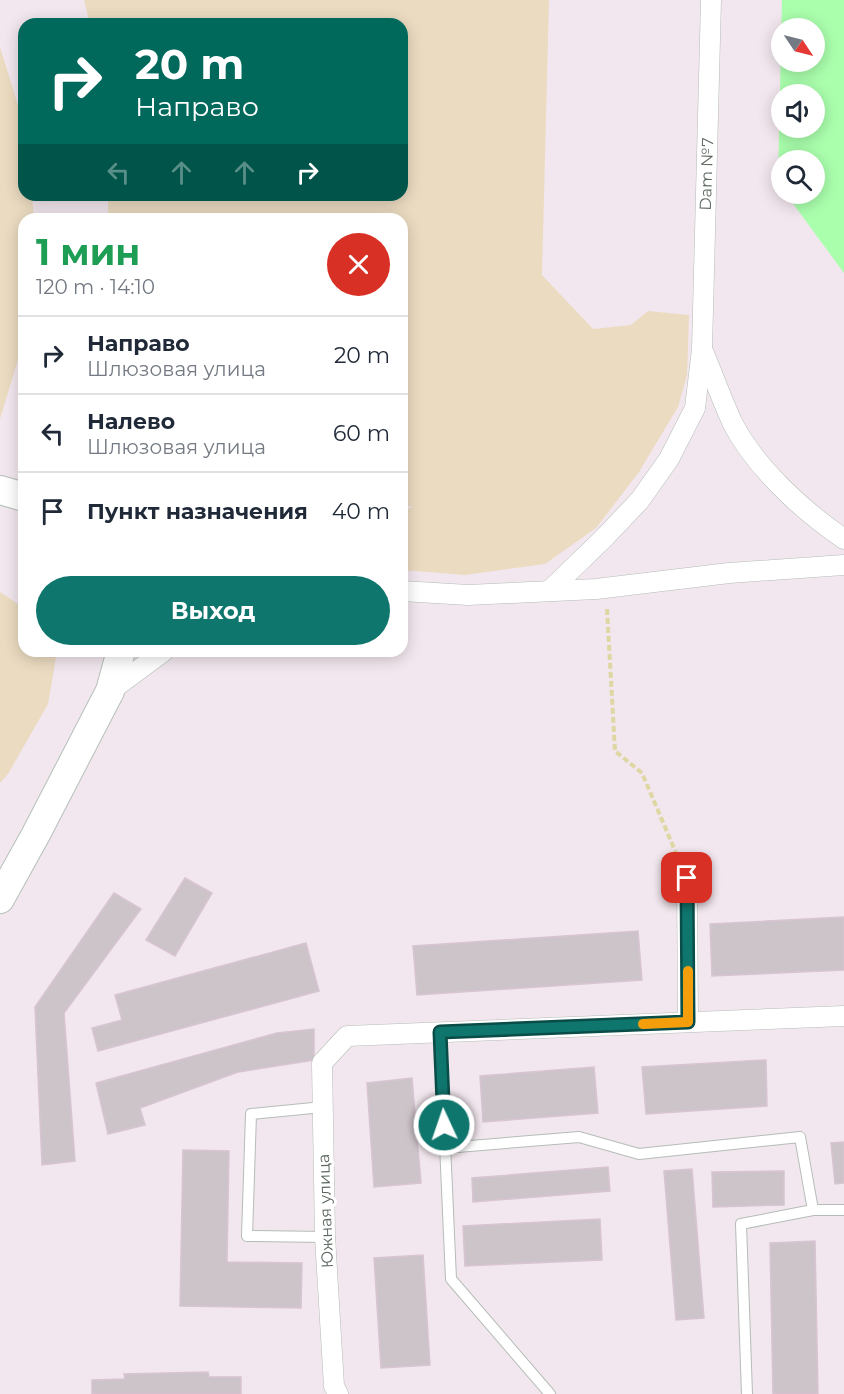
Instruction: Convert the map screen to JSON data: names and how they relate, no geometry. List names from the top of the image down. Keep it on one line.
{"streets":{"street":["Dam №7","Южная улица"]},"north":"bottom right","page":{"turn":["20 m","Направо"],"heading":["1 мин","120 m · 14:10"],"list":[{"name":"Направо","note":"Шлюзовая улица","value":"20 m"},{"name":"Налево","note":"Шлюзовая улица","value":"60 m"},{"name":"Пункт назначения","value":"40 m"}],"buttons":"Выход"}}
